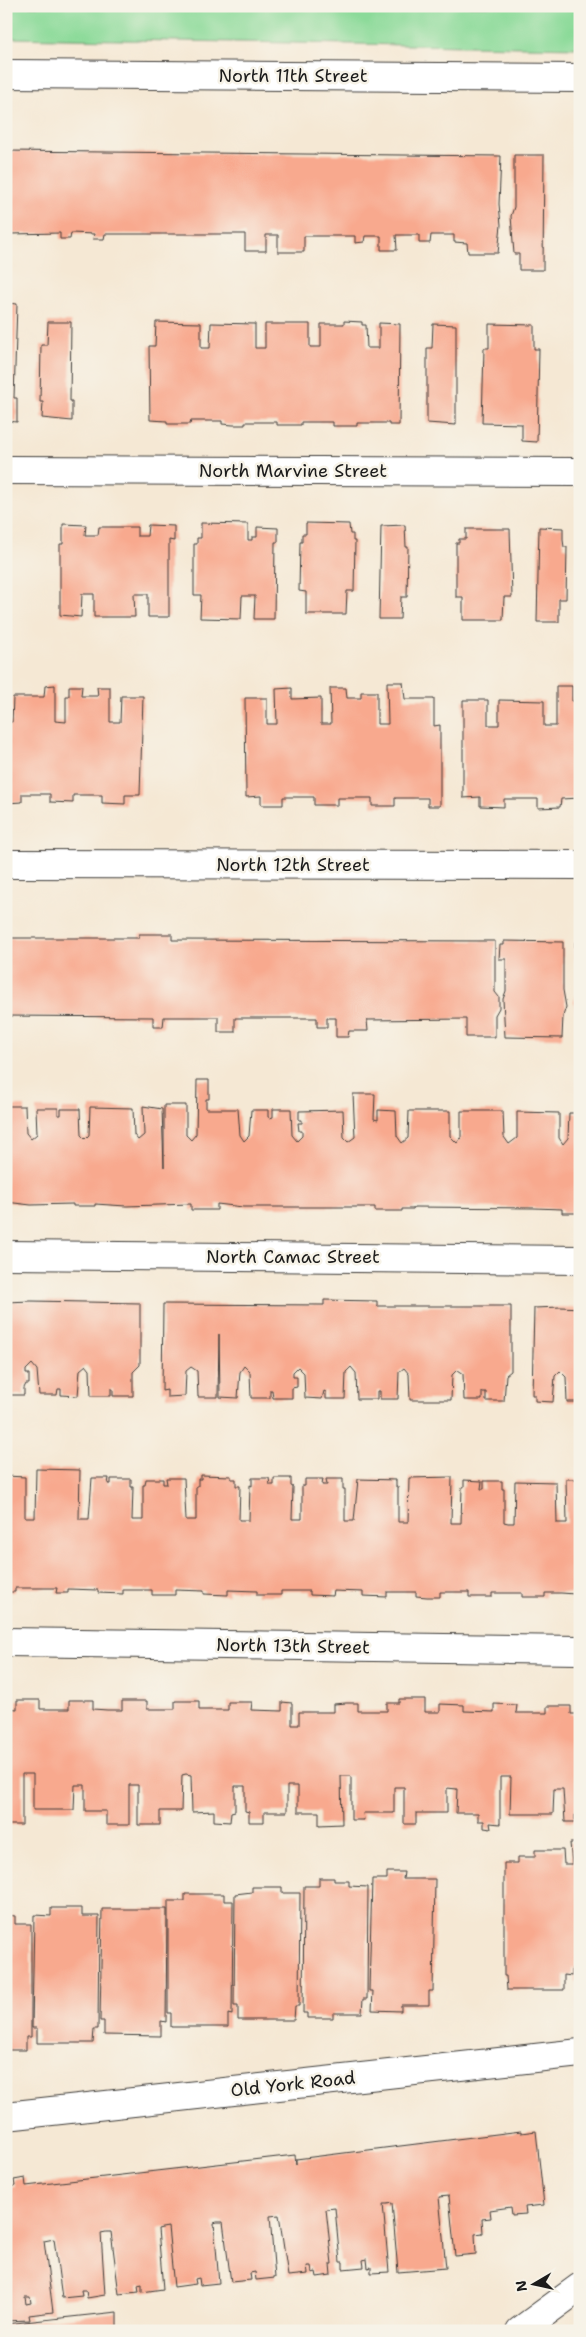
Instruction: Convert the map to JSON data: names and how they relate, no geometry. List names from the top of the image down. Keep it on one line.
{"streets":{"street":["North 11th Street","North Marvine Street","North 12th Street","North Camac Street","North 13th Street","Old York Road"]},"north":"left"}
